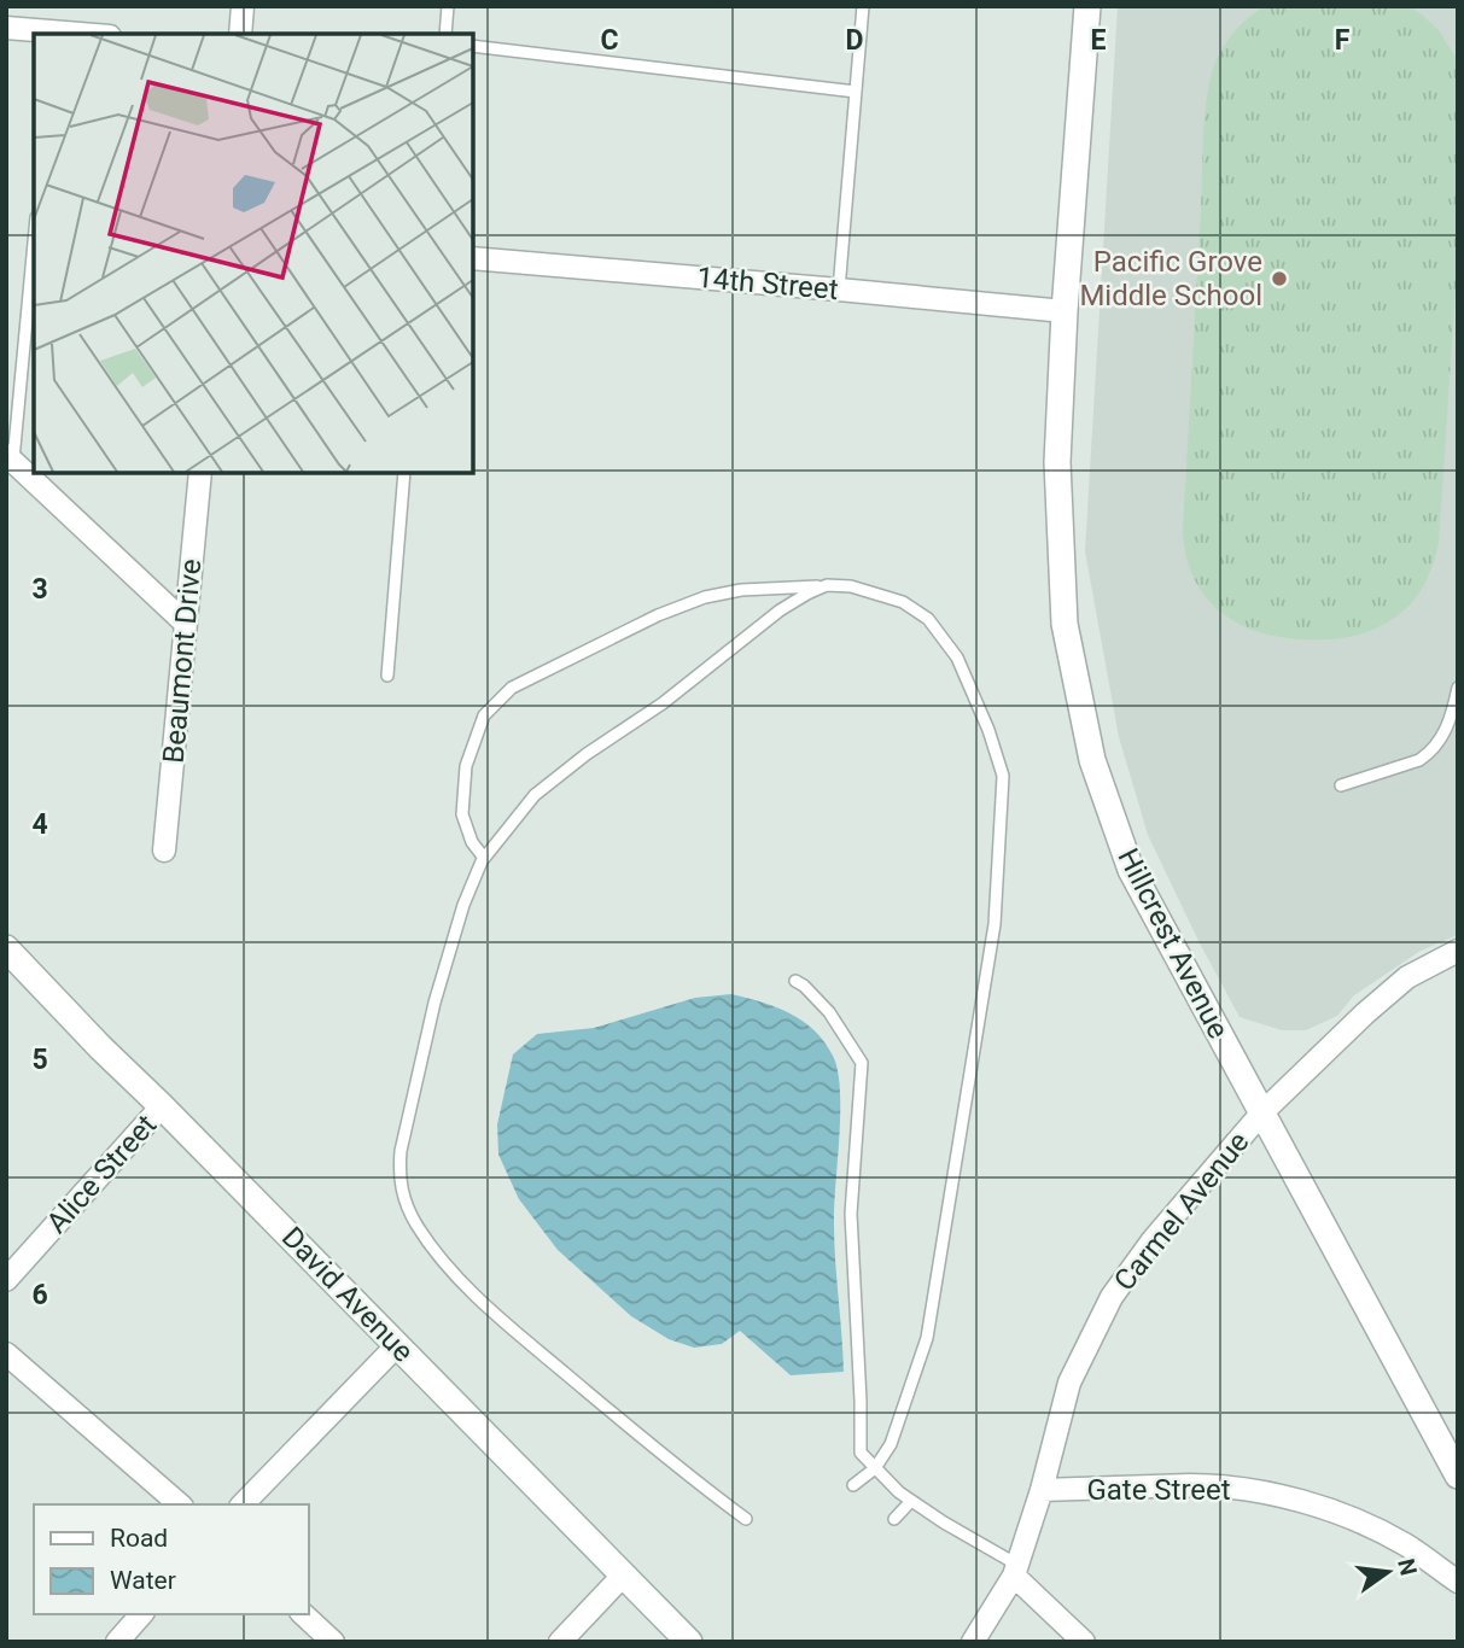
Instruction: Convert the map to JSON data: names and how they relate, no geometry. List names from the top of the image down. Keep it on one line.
{"streets":{"street":["14th Street","Beaumont Drive","Hillcrest Avenue","Alice Street","Carmel Avenue","David Avenue","Gate Street"]},"crossings":[["14th Street","Hillcrest Avenue"],["Hillcrest Avenue","Carmel Avenue"],["Alice Street","David Avenue"],["Carmel Avenue","Gate Street"]],"places":["Pacific Grove Middle School"],"legend":["Road","Water"],"north":"right","grid":{"columns":["C","D","E","F"],"rows":["3","4","5","6"]}}
